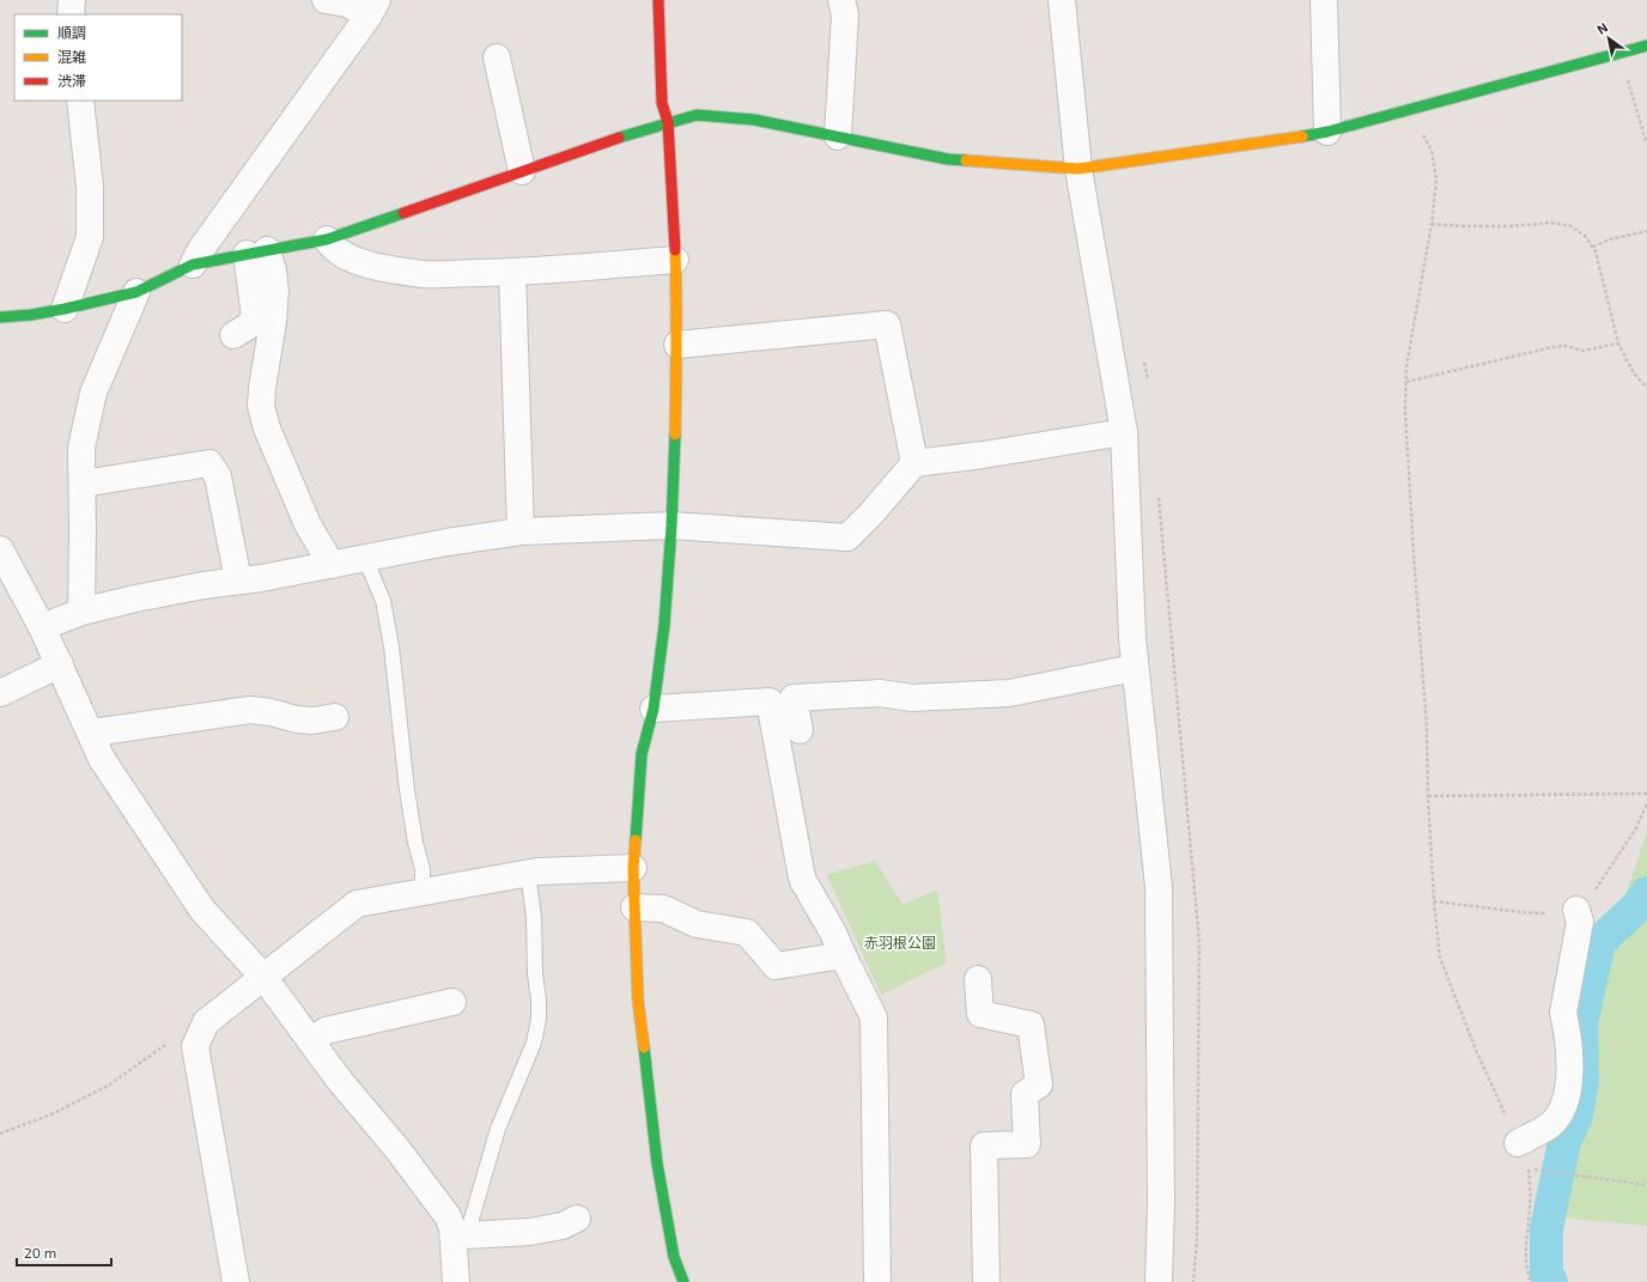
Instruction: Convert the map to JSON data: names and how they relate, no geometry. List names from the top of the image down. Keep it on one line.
{"parks":["赤羽根公園"],"legend":["順調","混雑","渋滞"],"scale_bar":"20 m","north":"top left"}
